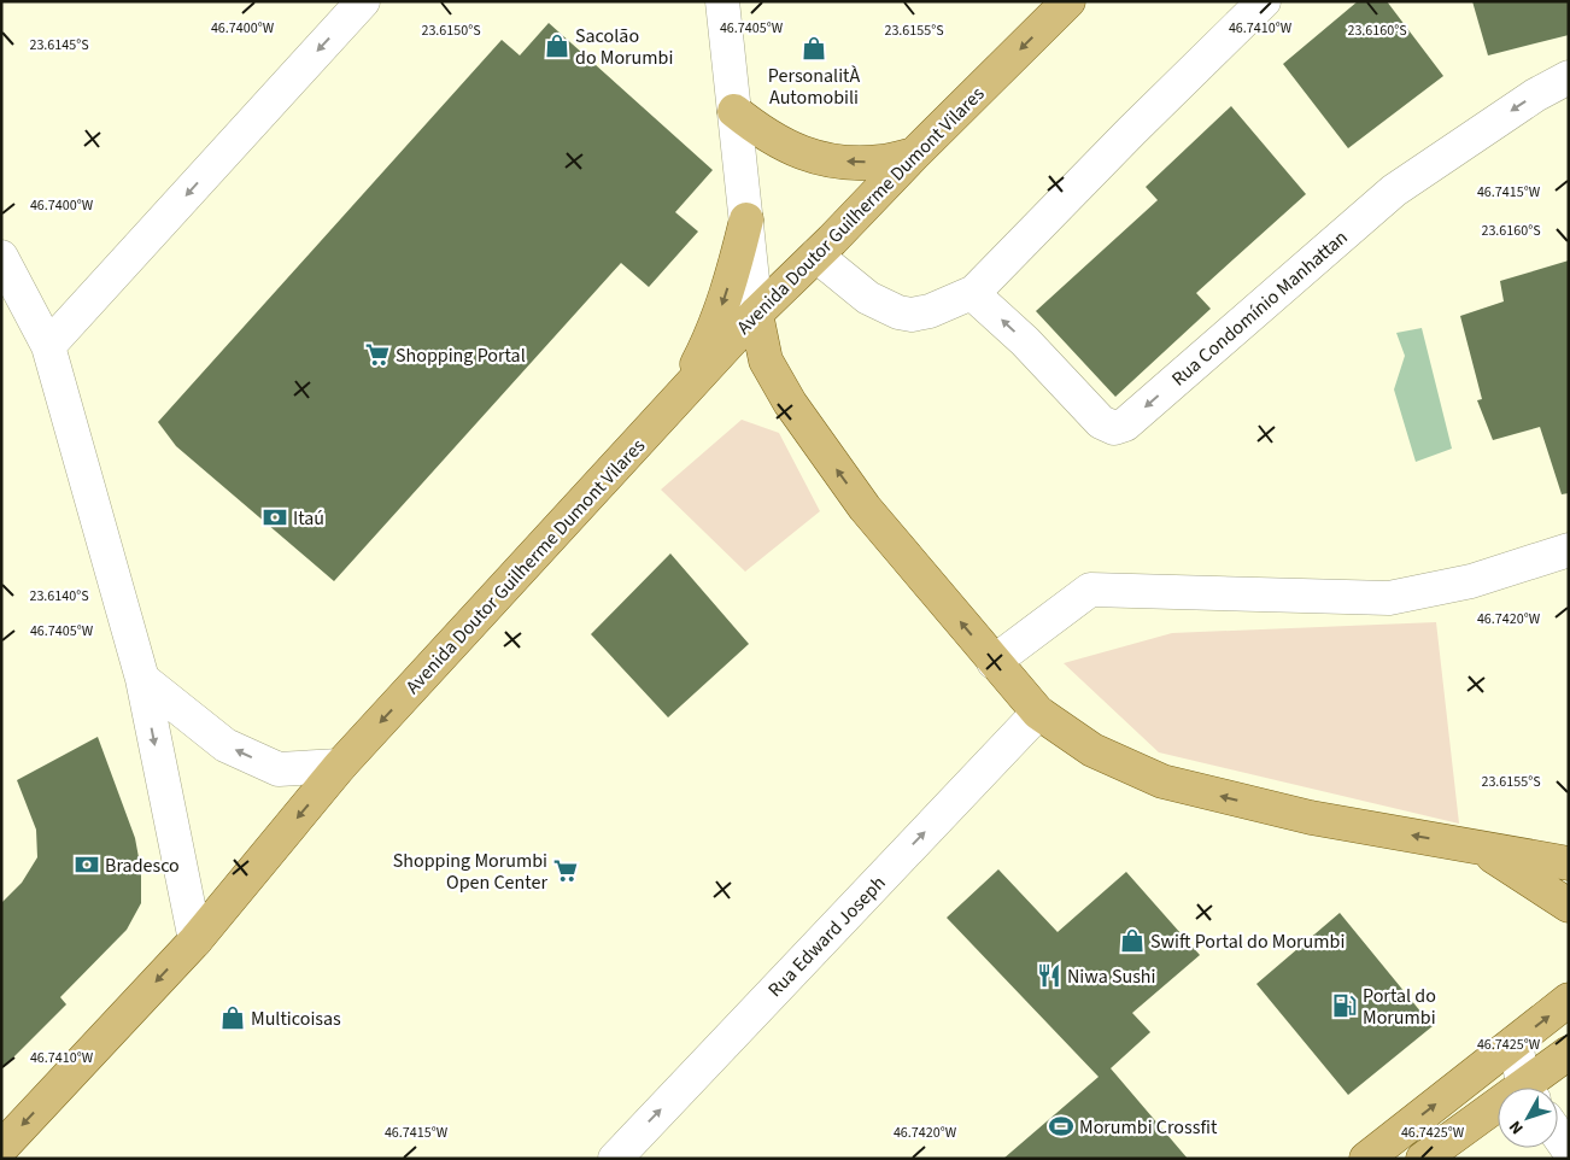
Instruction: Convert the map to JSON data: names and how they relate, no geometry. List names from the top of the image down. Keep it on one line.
{"streets":{"main road":["Avenida Doutor Guilherme Dumont Vilares"],"street":["Rua Condomínio Manhattan","Rua Edward Joseph"]},"one_way":["Avenida Doutor Guilherme Dumont Vilares","Rua Edward Joseph"],"places":{"shop":["Sacolão do Morumbi","PersonalitÀ Automobili","Swift Portal do Morumbi","Multicoisas"],"supermarket":["Shopping Portal","Shopping Morumbi Open Center"],"bank":["Itaú","Bradesco"],"restaurant":["Niwa Sushi"],"fuel station":["Portal do Morumbi"],"sports":["Morumbi Crossfit"]},"north":"bottom left","coordinates":["46.7400°W","46.7405°W","46.7410°W","23.6150°S","23.6155°S","23.6160°S","23.6145°S","46.7415°W","23.6140°S","46.7420°W","46.7425°W"]}
